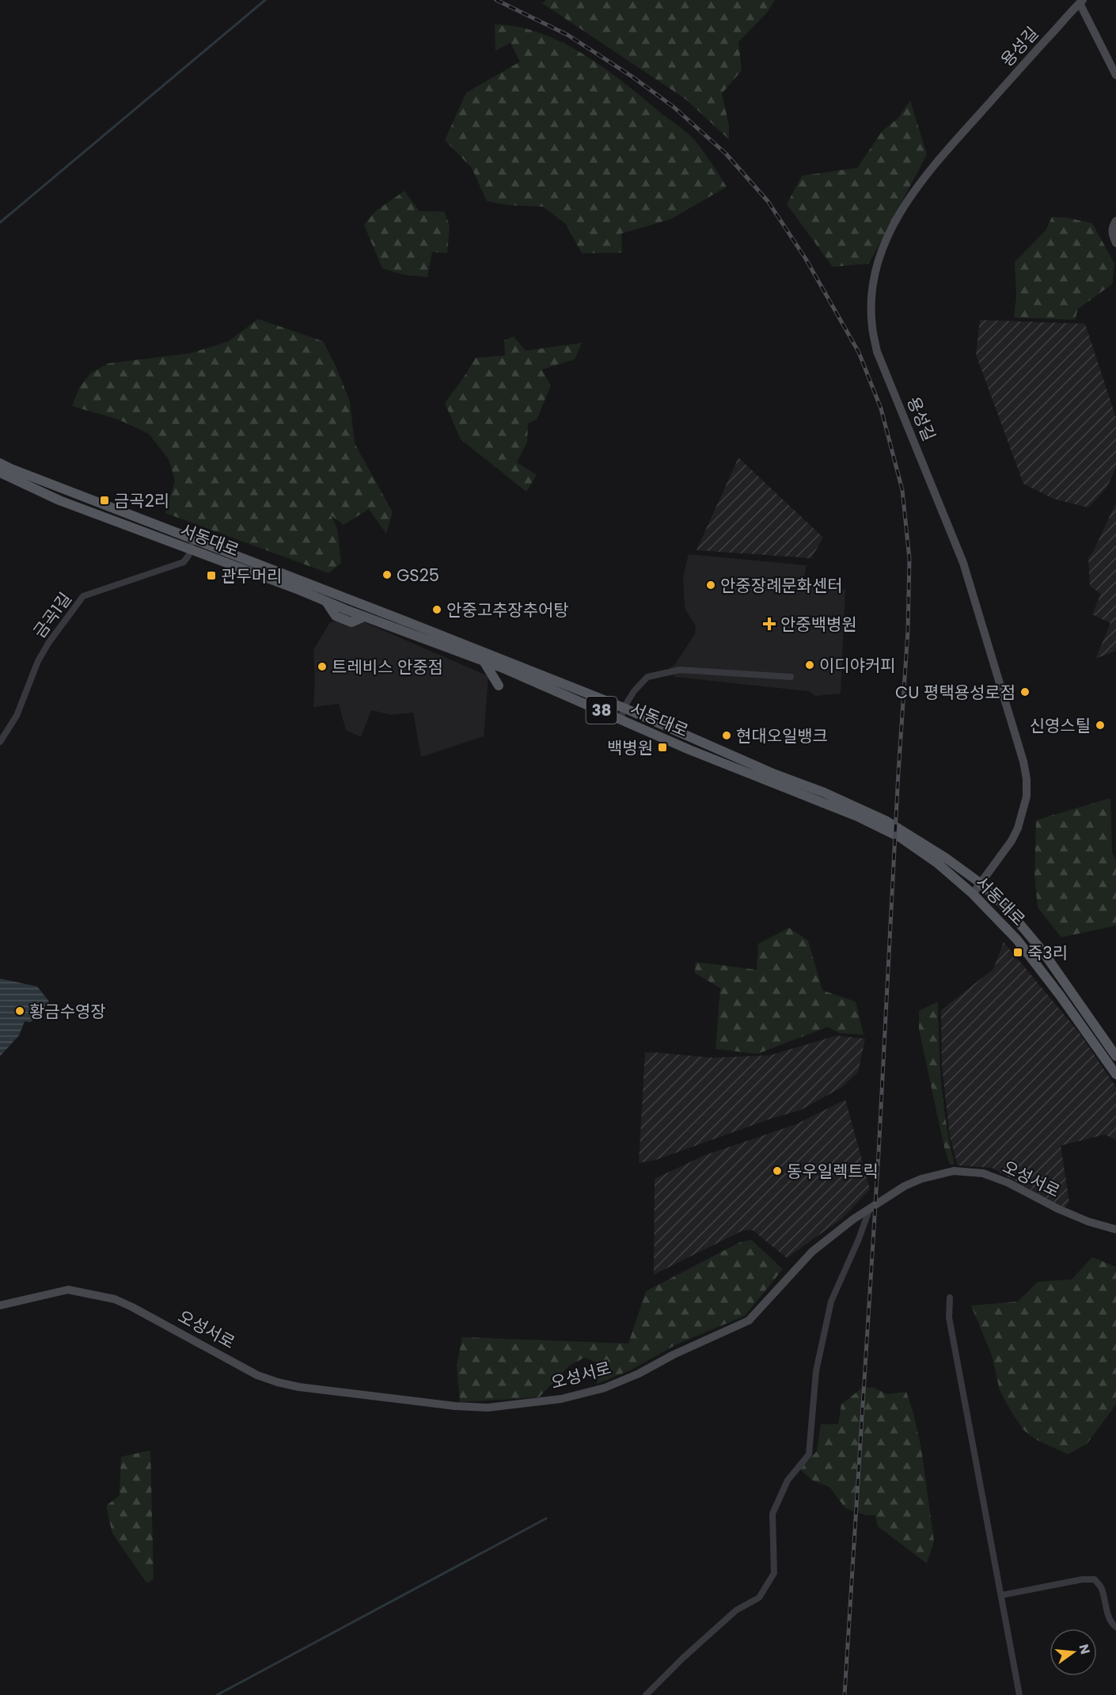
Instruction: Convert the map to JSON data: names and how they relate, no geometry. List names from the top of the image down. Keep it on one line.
{"streets":{"main road":["서동대로","38"],"street":["용성길","금곡1길","오성서로"]},"crossings":[["용성길","서동대로"],["서동대로","금곡1길"]],"places":{"transit":["금곡2리","관두머리","백병원","죽3리"],"other":["GS25","안중장례문화센터","안중고추장추어탕","이디야커피","트레비스 안중점","CU 평택용성로점","신영스틸","현대오일뱅크","황금수영장","동우일렉트릭"],"health":["안중백병원"]},"north":"right"}
